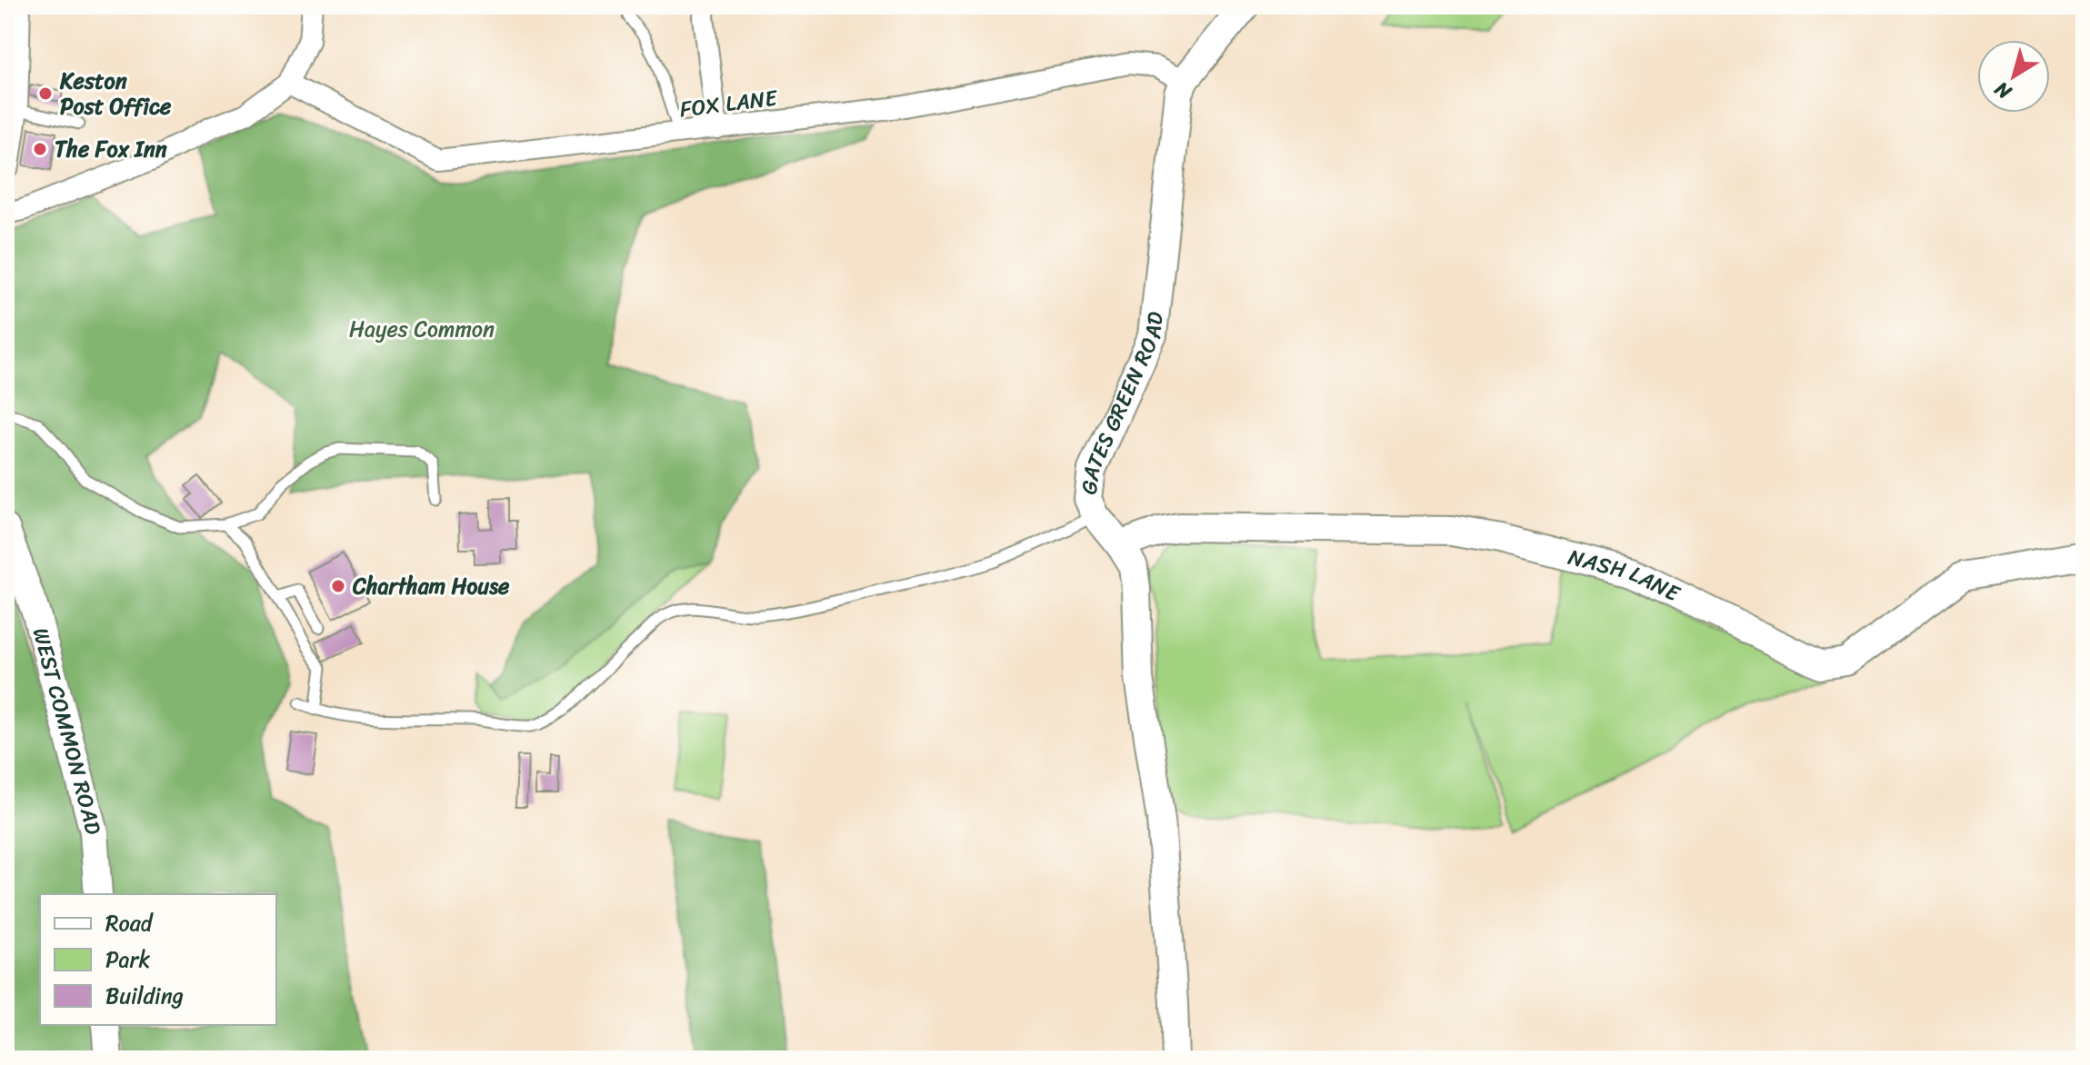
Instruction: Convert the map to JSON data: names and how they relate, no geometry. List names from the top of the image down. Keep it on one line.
{"streets":{"street":["FOX LANE","GATES GREEN ROAD","NASH LANE","WEST COMMON ROAD"]},"crossings":[["FOX LANE","GATES GREEN ROAD"],["GATES GREEN ROAD","NASH LANE"]],"parks":["Hayes Common"],"places":["Keston Post Office","The Fox Inn","Chartham House"],"legend":["Road","Park","Building"],"north":"bottom left"}
